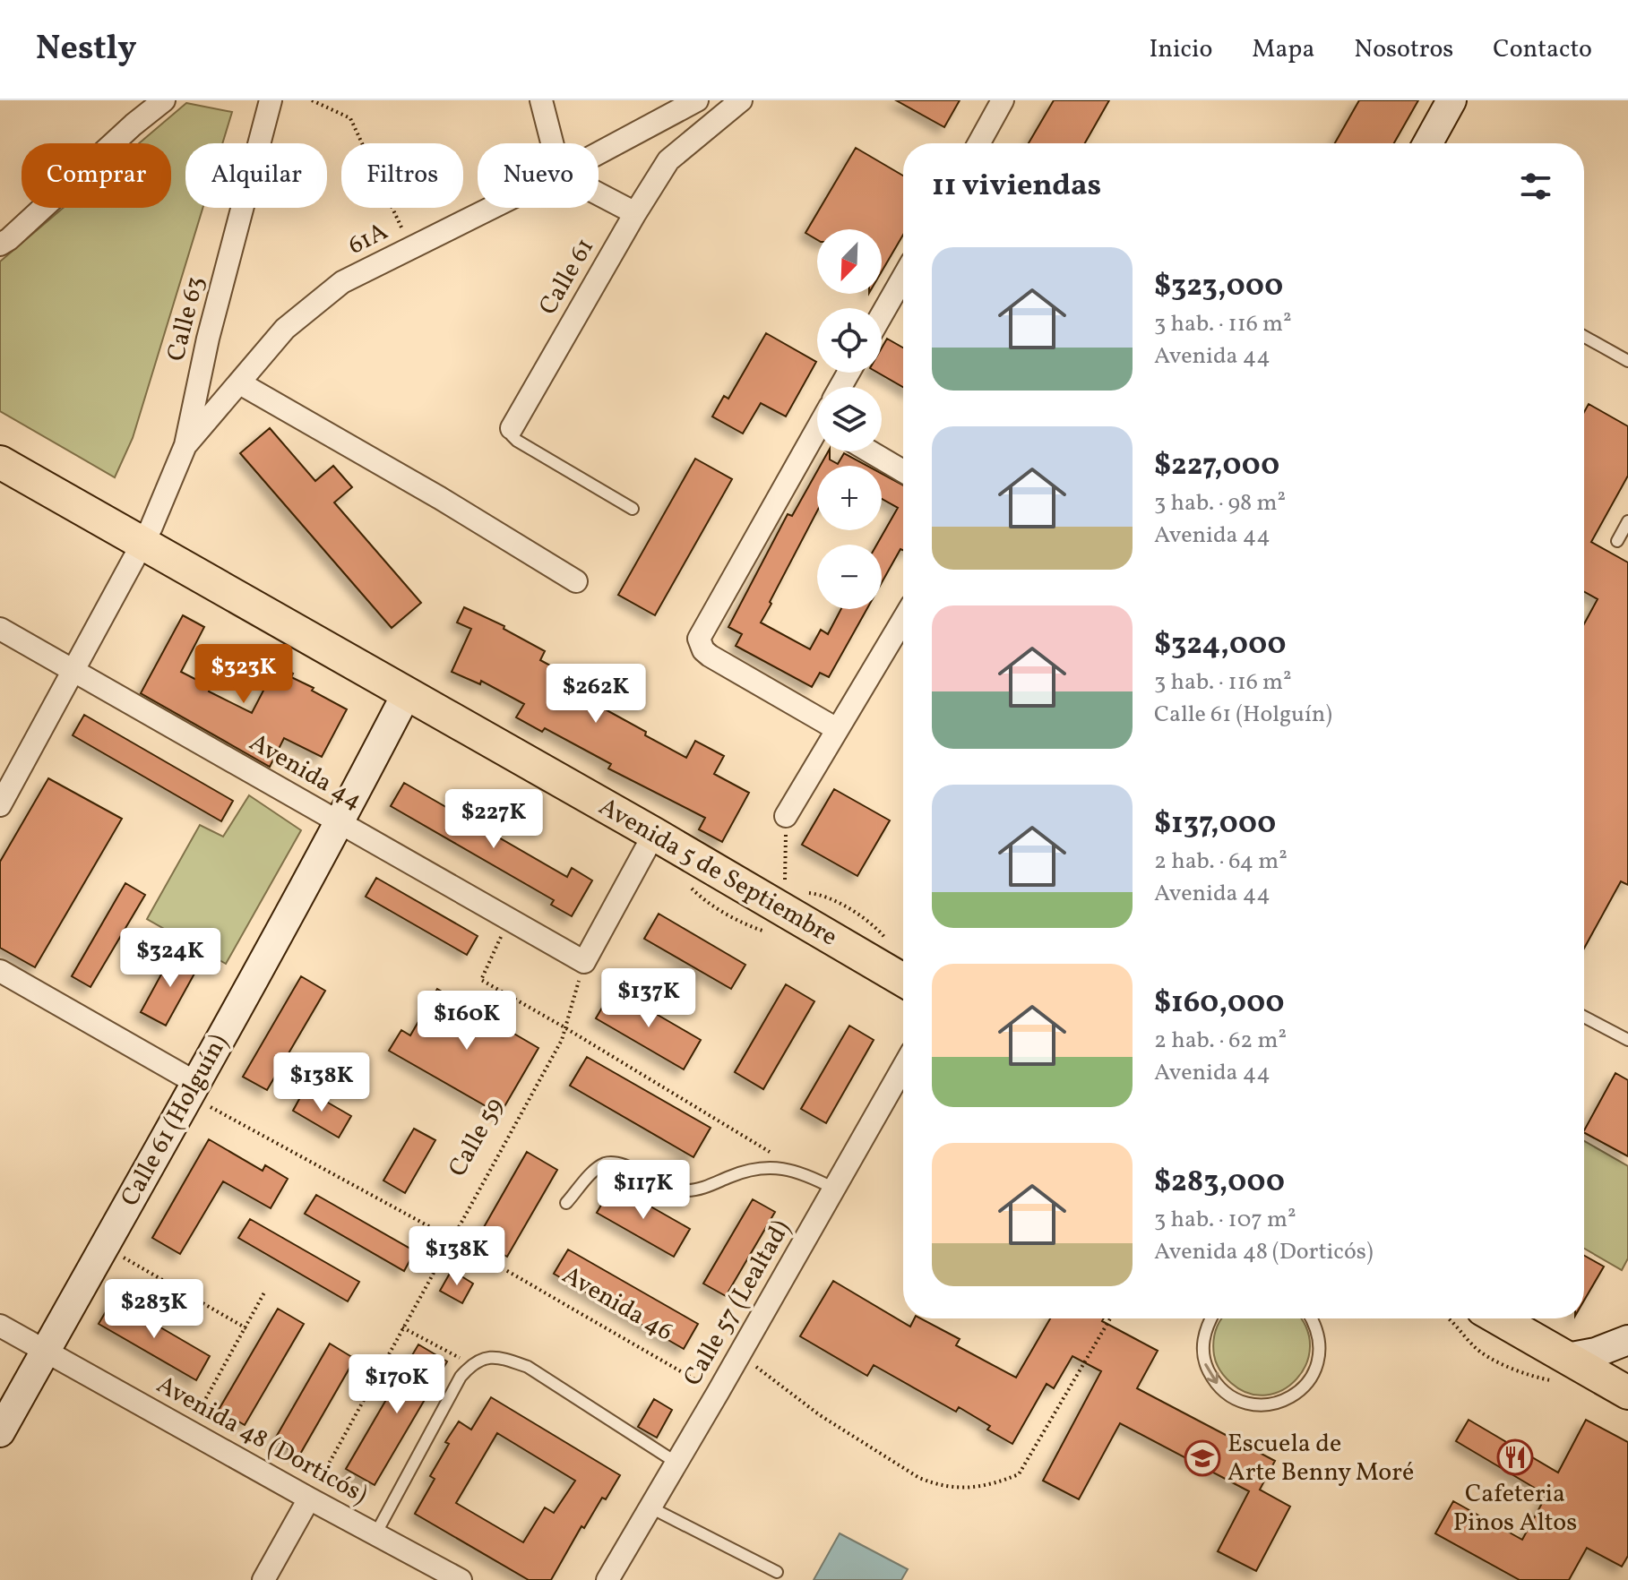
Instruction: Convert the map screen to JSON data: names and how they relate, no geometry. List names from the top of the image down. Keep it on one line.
{"streets":{"main road":["Avenida 5 de Septiembre"],"street":["61A","Calle 61","Calle 63","Avenida 44","Calle 61 (Holguín)","Calle 57 (Lealtad)","Avenida 48 (Dorticós)"],"path":["Calle 59","Avenida 46"]},"crossings":[["61A","Calle 63"],["Calle 63","Avenida 44"],["Calle 63","Avenida 5 de Septiembre"],["Avenida 44","Calle 61 (Holguín)"],["Avenida 44","Calle 59"],["Avenida 5 de Septiembre","Calle 61 (Holguín)"],["Calle 61 (Holguín)","Avenida 46"],["Calle 61 (Holguín)","Avenida 48 (Dorticós)"],["Calle 59","Avenida 46"],["Calle 59","Avenida 48 (Dorticós)"],["Calle 57 (Lealtad)","Avenida 46"]],"places":{"restaurant":["Cafeteria Pinos Altos"],"school or university":["Escuela de Arte Benny Moré"]},"north":"bottom left","page":{"header":"Nestly","nav":["Inicio","Mapa","Nosotros","Contacto"],"chip":["Comprar","Alquilar","Filtros","Nuevo"],"heading":"11 viviendas","map_buttons":["+","−"],"list":[{"name":"$323,000","note":"3 hab. · 116 m² · Avenida 44"},{"name":"$227,000","note":"3 hab. · 98 m² · Avenida 44"},{"name":"$324,000","note":"3 hab. · 116 m² · Calle 61 (Holguín)"},{"name":"$137,000","note":"2 hab. · 64 m² · Avenida 44"},{"name":"$160,000","note":"2 hab. · 62 m² · Avenida 44"},{"name":"$283,000","note":"3 hab. · 107 m² · Avenida 48 (Dorticós)"}],"price":["$323K","$262K","$227K","$324K","$137K","$160K","$138K","$117K","$138K","$283K","$170K"]}}
